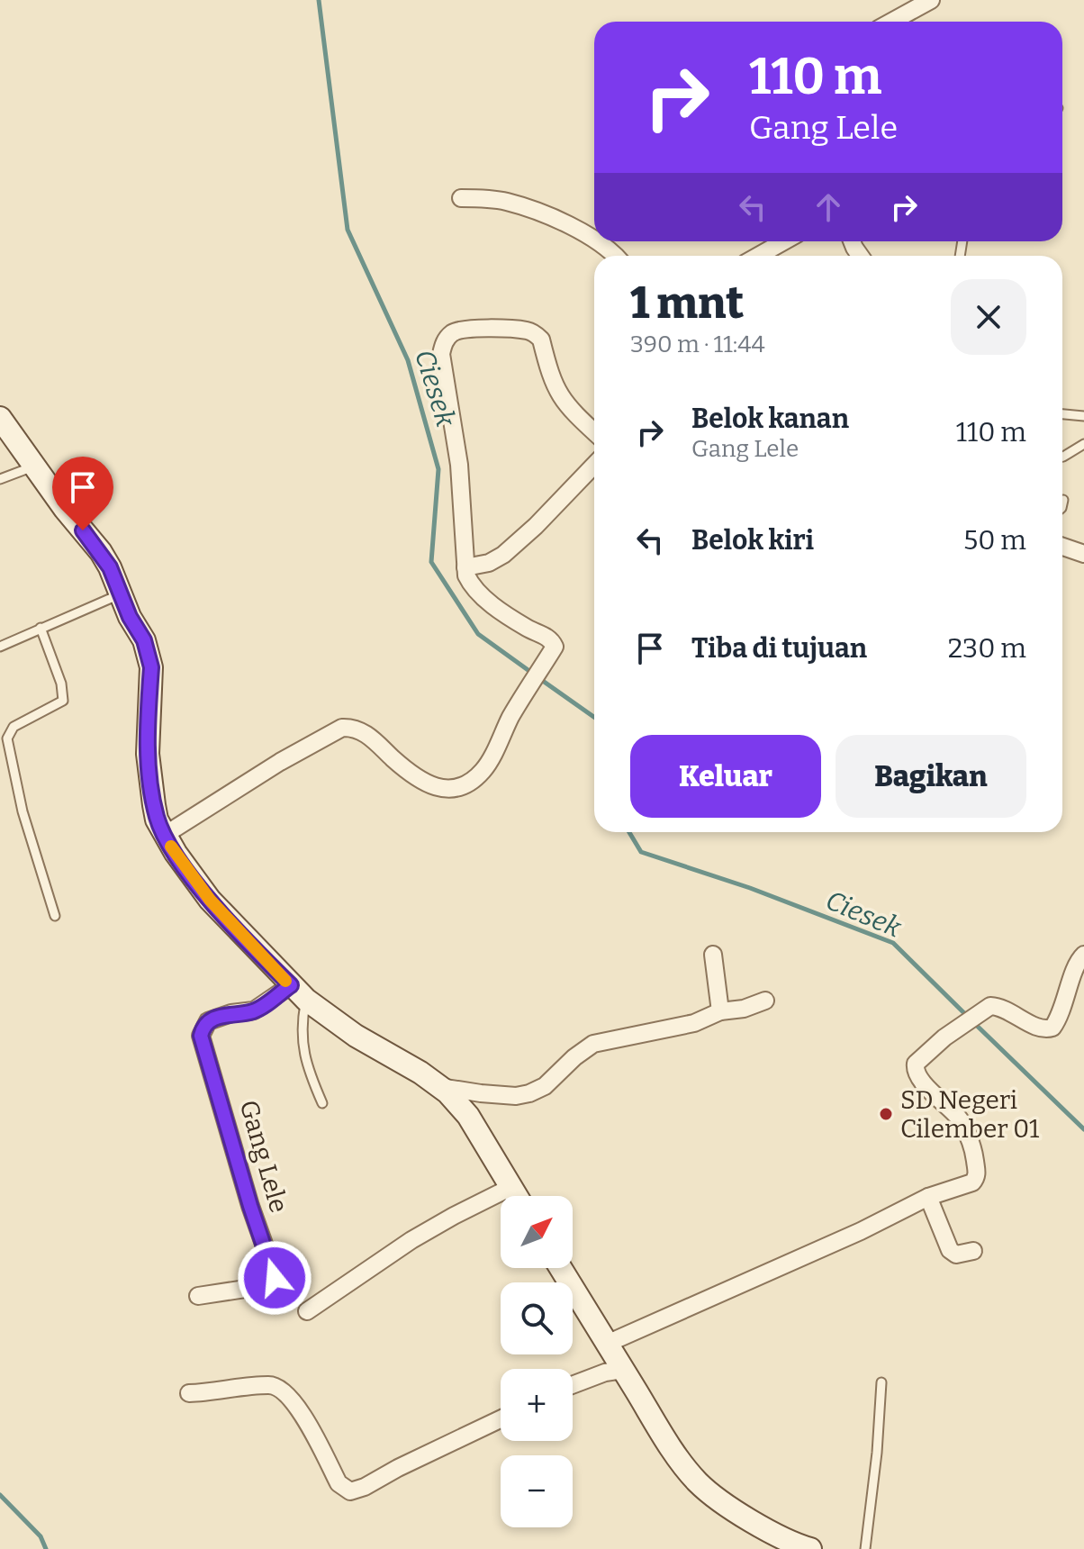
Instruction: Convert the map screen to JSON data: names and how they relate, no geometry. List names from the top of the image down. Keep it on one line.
{"streets":{"street":["Gang Lele"]},"water":["Ciesek"],"places":["SD Negeri Cilember 01"],"north":"top right","page":{"turn":["110 m","Gang Lele"],"heading":["1 mnt","390 m · 11:44"],"list":[{"name":"Belok kanan","note":"Gang Lele","value":"110 m"},{"name":"Belok kiri","value":"50 m"},{"name":"Tiba di tujuan","value":"230 m"}],"buttons":["Keluar","Bagikan"],"map_buttons":["+","−"]}}
